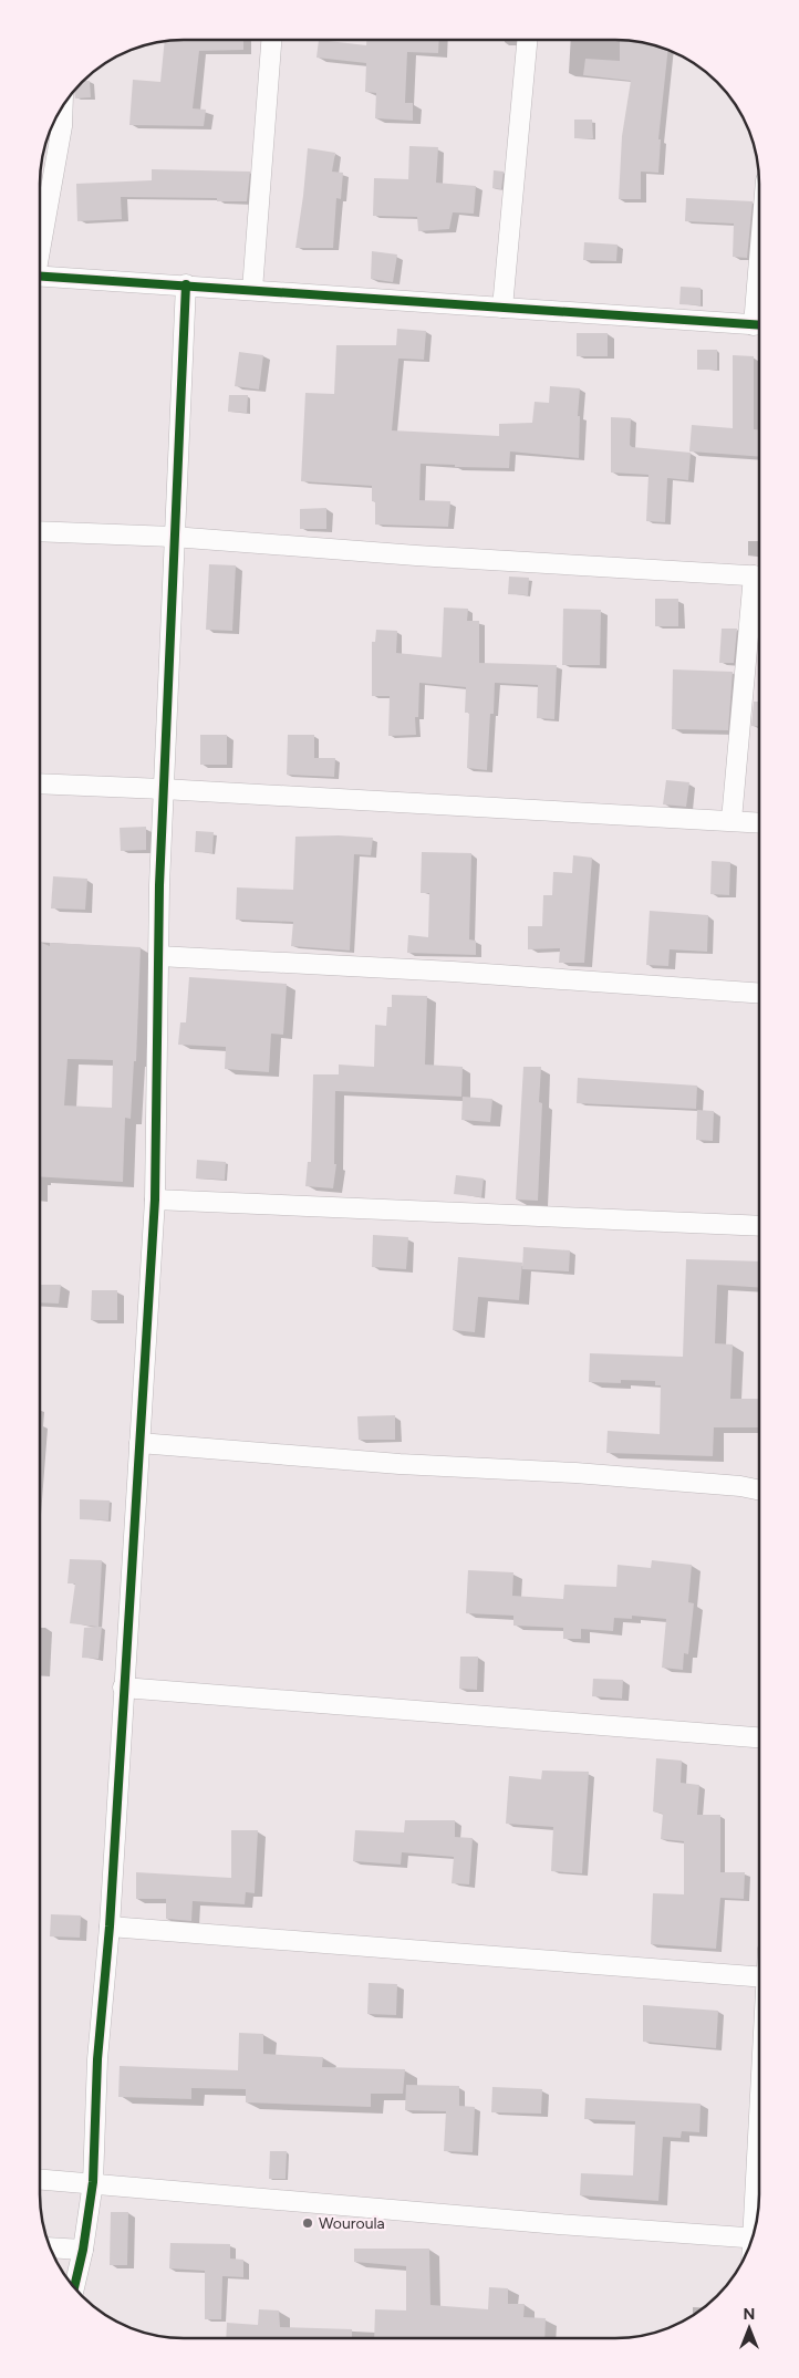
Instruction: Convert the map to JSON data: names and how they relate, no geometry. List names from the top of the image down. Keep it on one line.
{"places":["Wouroula"],"north":"top"}
